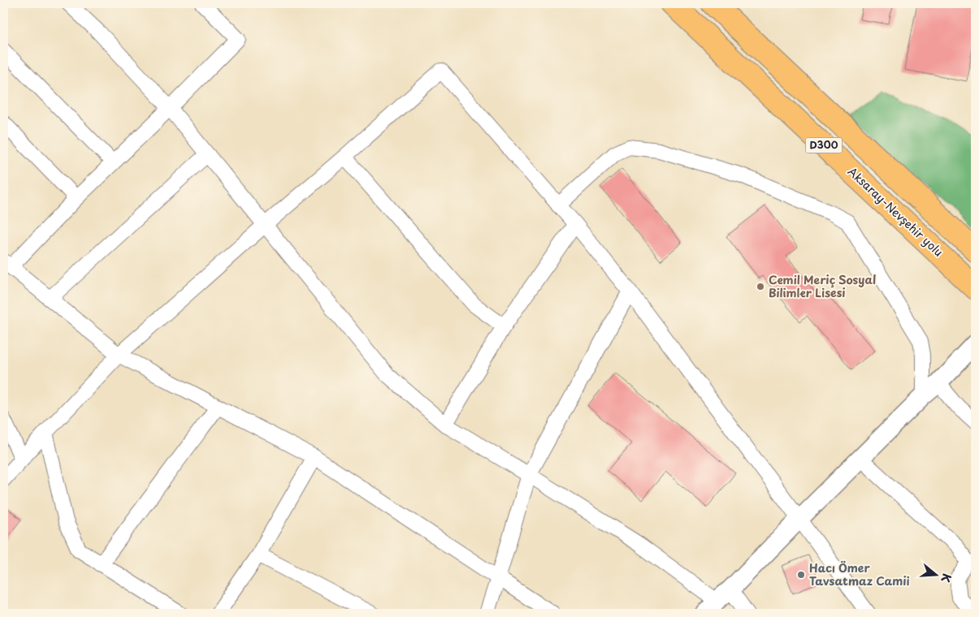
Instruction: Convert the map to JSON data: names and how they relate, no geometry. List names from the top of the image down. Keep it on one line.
{"streets":{"highway":["D300","Aksaray-Nevşehir yolu"]},"places":["Cemil Meriç Sosyal Bilimler Lisesi","Hacı Ömer Tavsatmaz Camii"],"north":"right"}
